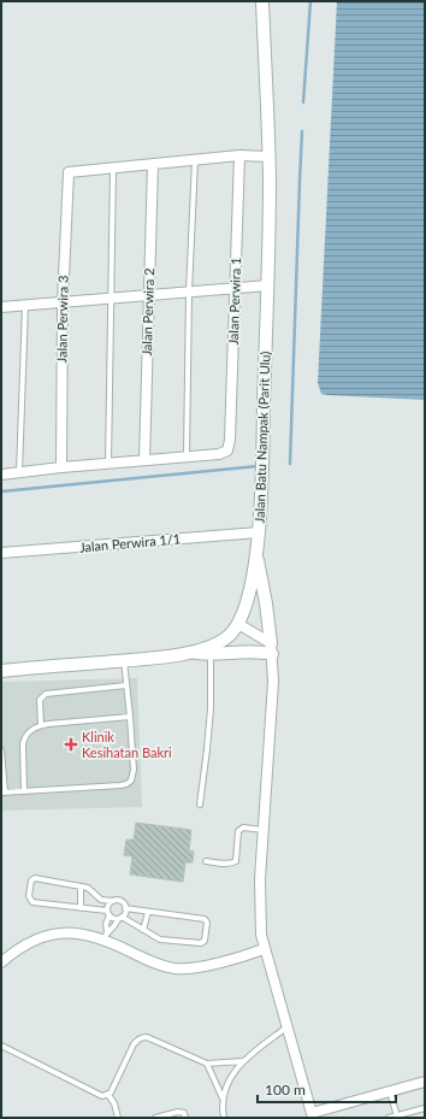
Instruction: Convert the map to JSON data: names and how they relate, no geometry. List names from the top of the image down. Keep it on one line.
{"streets":{"street":["Jalan Perwira 1","Jalan Perwira 2","Jalan Perwira 3","Jalan Batu Nampak (Parit Ulu)","Jalan Perwira 1/1"]},"crossings":[["Jalan Batu Nampak (Parit Ulu)","Jalan Perwira 1/1"]],"places":{"health":["Klinik Kesihatan Bakri"]},"scale_bar":"100 m"}
